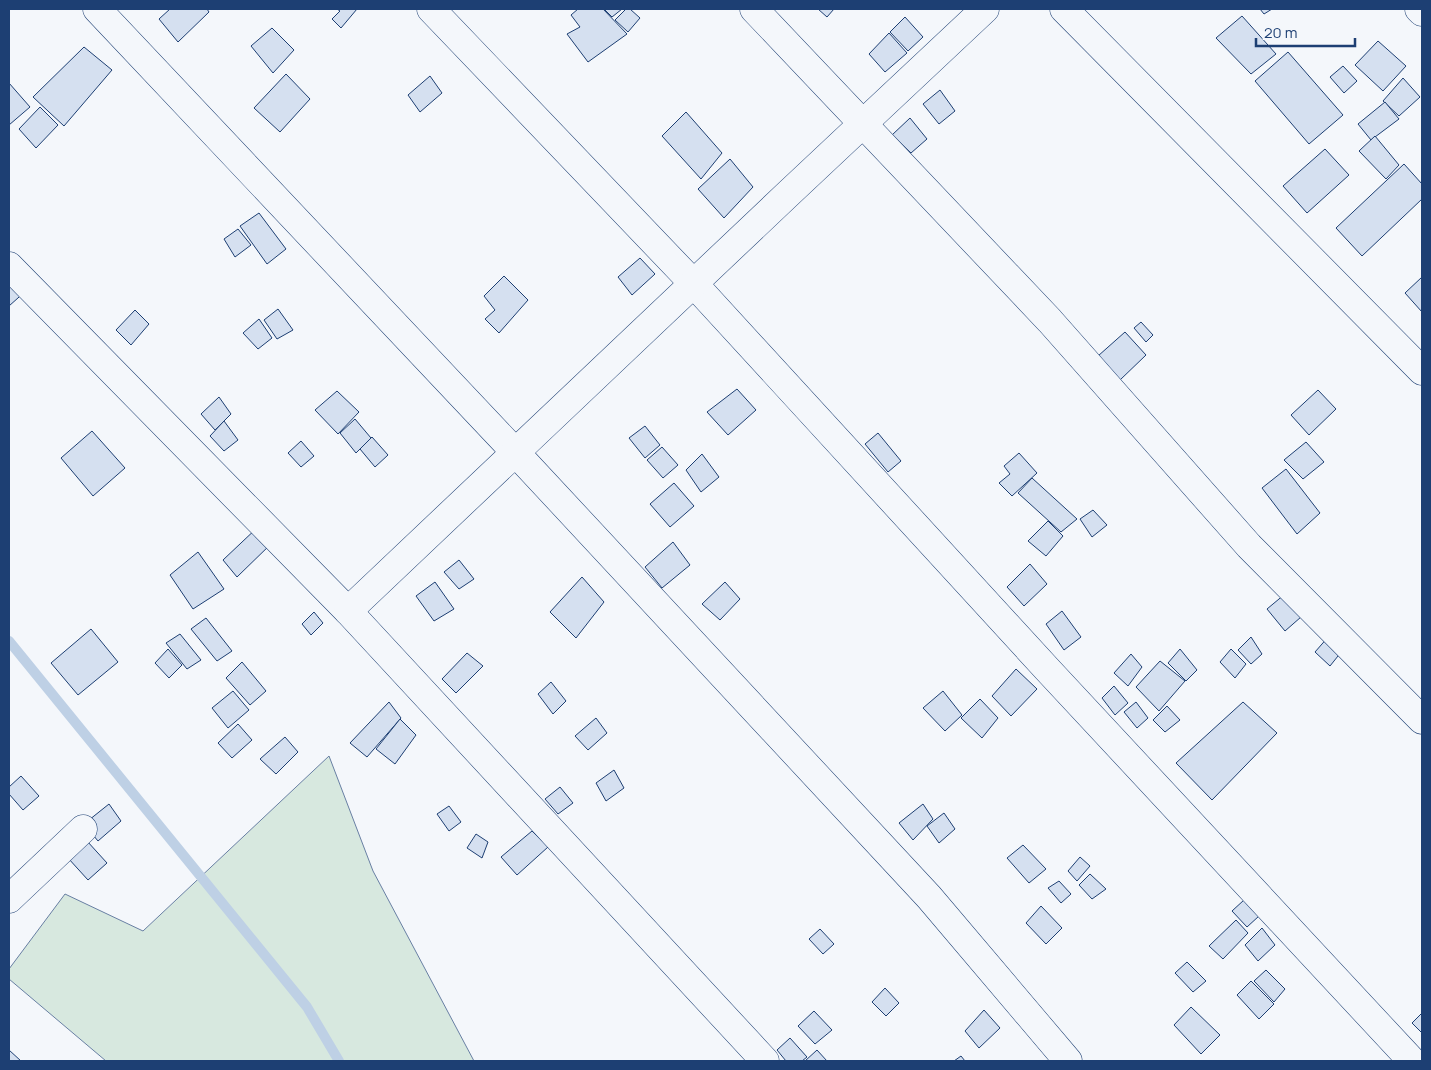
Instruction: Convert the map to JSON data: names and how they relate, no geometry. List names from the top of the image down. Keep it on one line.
{"scale_bar":"20 m"}
